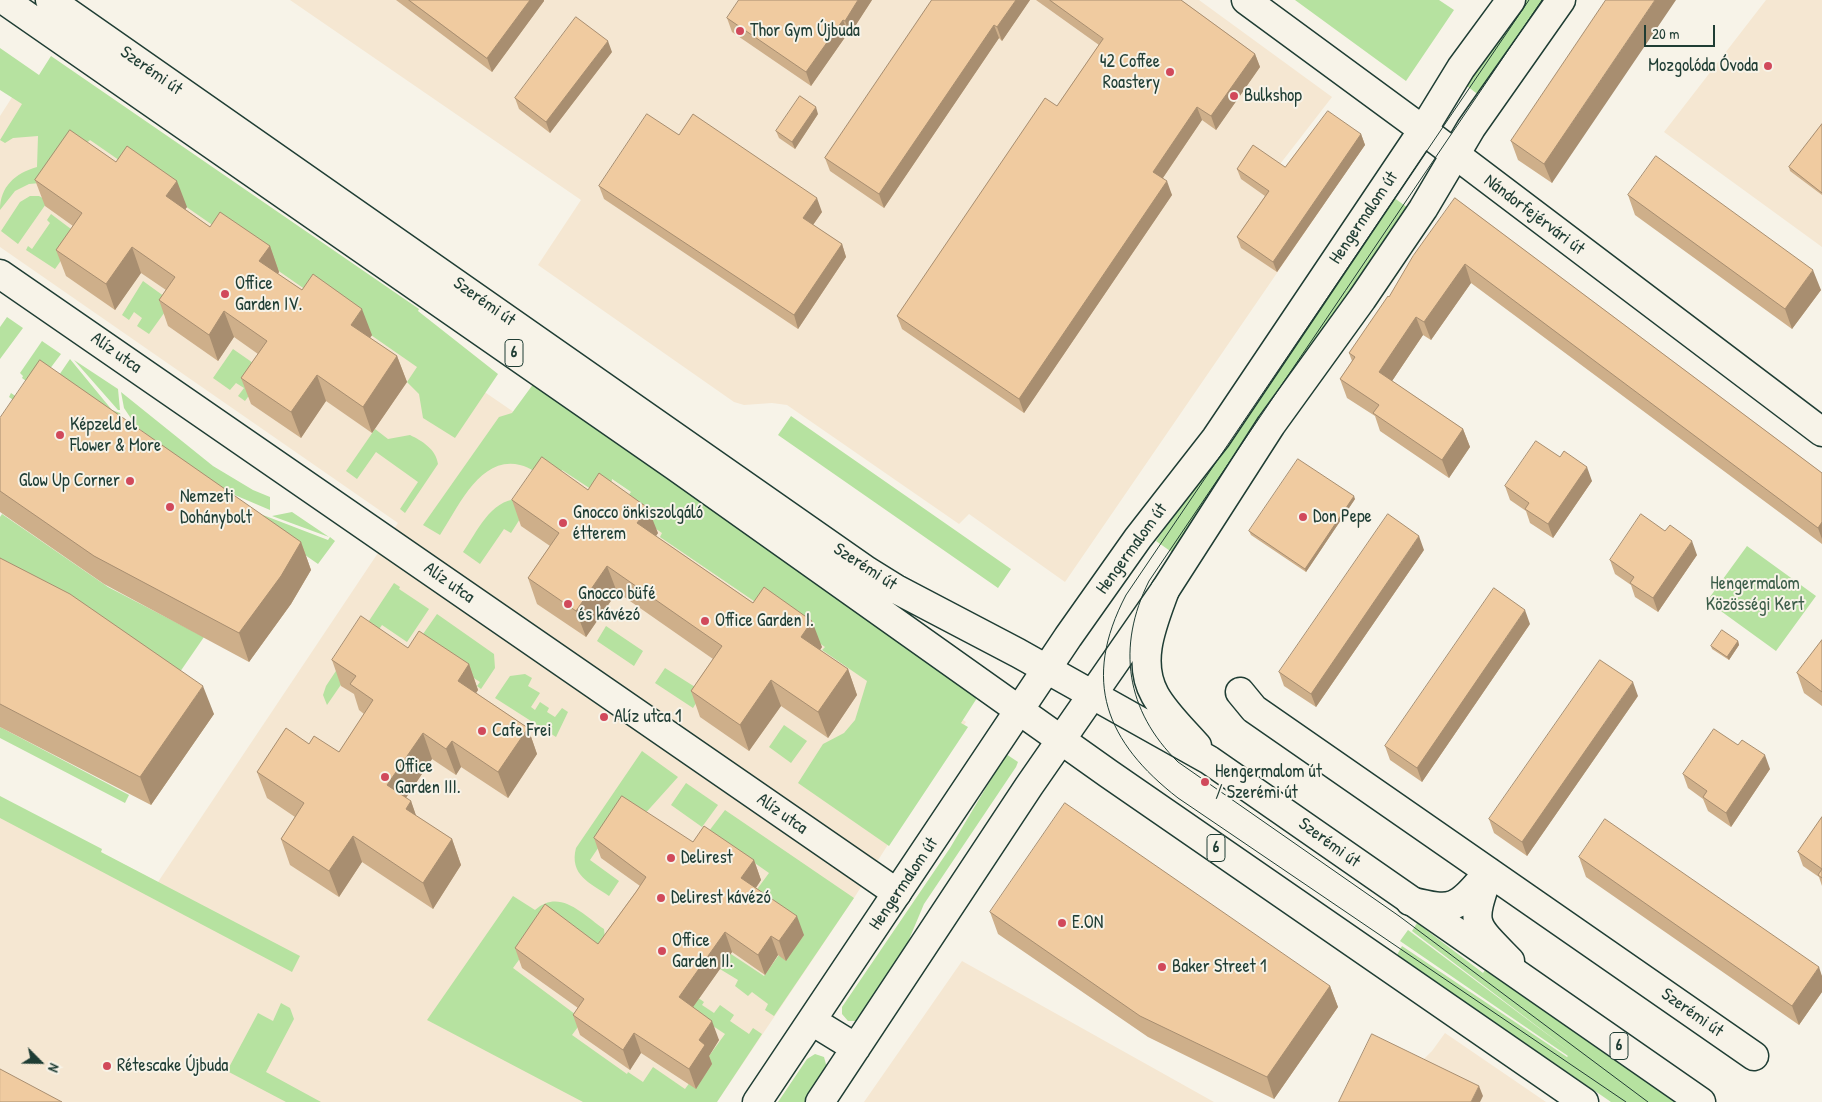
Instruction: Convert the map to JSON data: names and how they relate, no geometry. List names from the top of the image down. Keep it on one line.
{"streets":{"main road":["Szerémi út","Nándorfejérvári út","Hengermalom út","Alíz utca","6"]},"crossings":[["Szerémi út","Hengermalom út"],["Nándorfejérvári út","Hengermalom út"],["Hengermalom út","Alíz utca"]],"parks":["Hengermalom Közösségi Kert"],"places":["Thor Gym Újbuda","Mozgolóda Óvoda","42 Coffee Roastery","Bulkshop","Office Garden IV.","Képzeld el Flower & More","Glow Up Corner","Nemzeti Dohánybolt","Don Pepe","Gnocco önkiszolgáló étterem","Gnocco büfé és kávézó","Office Garden I.","Alíz utca 1","Cafe Frei","Office Garden III.","Hengermalom út / Szerémi út","Delirest","Delirest kávézó","E.ON","Office Garden II.","Baker Street 1","Rétescake Újbuda"],"scale_bar":"20 m","north":"bottom right"}
